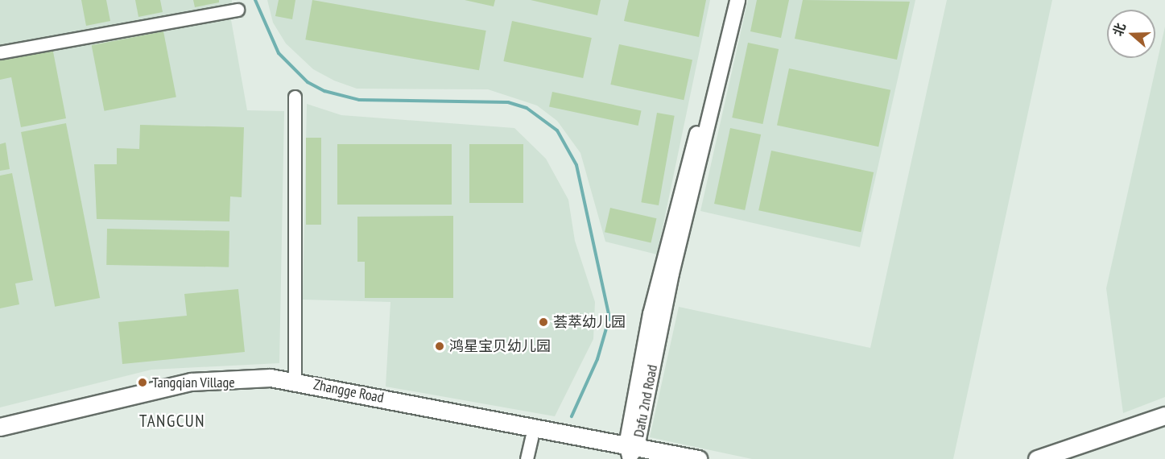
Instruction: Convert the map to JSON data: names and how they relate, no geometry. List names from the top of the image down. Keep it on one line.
{"streets":{"main road":["Zhangge Road"],"street":["Dafu 2nd Road"]},"crossings":[["Zhangge Road","Dafu 2nd Road"]],"districts":["TANGCUN"],"places":["荟萃幼儿园","鸿星宝贝幼儿园","Tangqian Village"],"north":"left"}
